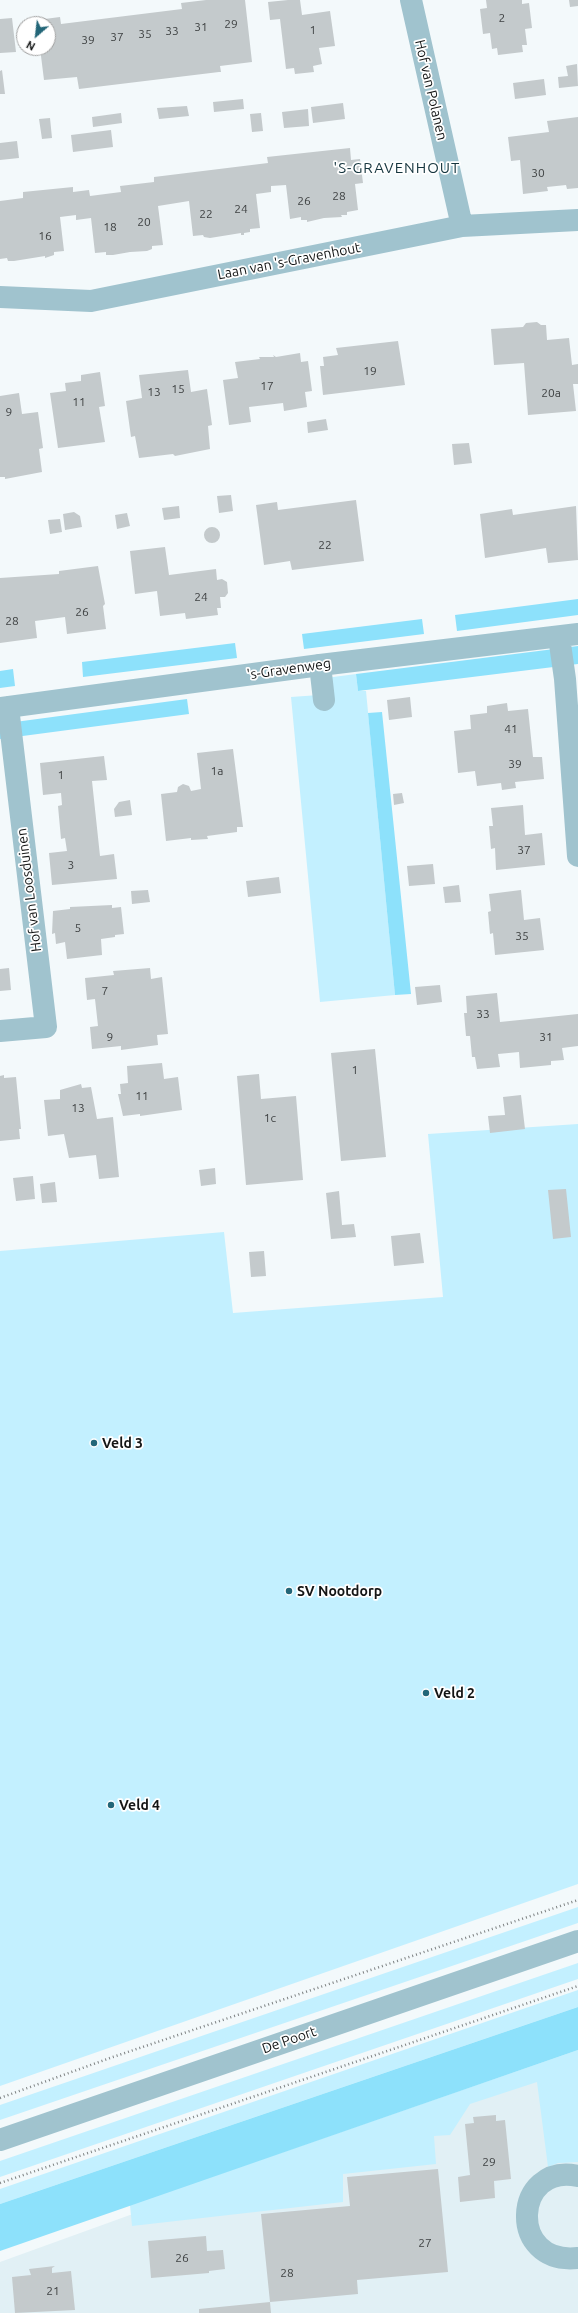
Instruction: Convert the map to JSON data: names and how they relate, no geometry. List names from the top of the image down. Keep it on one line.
{"streets":{"street":["Hof van Polanen","Laan van 's-Gravenhout","'s-Gravenweg","Hof van Loosduinen","De Poort"]},"crossings":[["Hof van Polanen","Laan van 's-Gravenhout"],["'s-Gravenweg","Hof van Loosduinen"]],"districts":["'S-GRAVENHOUT"],"places":["Veld 3","SV Nootdorp","Veld 2","Veld 4"],"house_numbers":["2","29","31","1","33","35","37","39","30","28","26","24","22","20","18","16","19","17","15","13","20a","11","9","22","24","26","28","41","39","1a","1","37","3","5","35","7","33","9","31","1","11","13","1c","29","27","26","28","21"],"north":"bottom left"}
